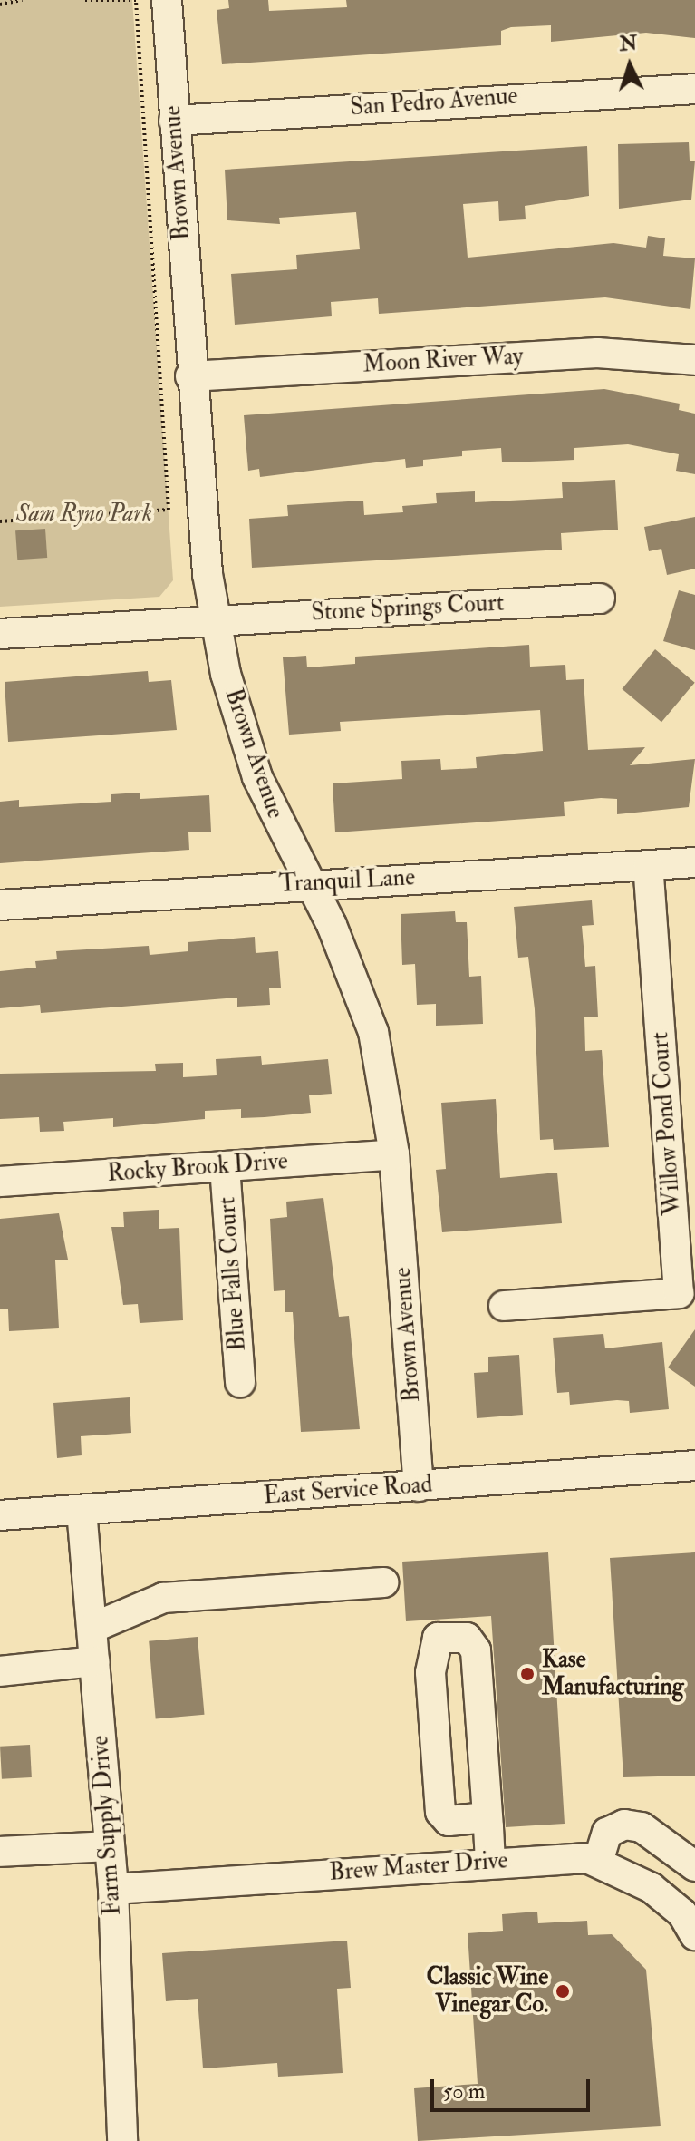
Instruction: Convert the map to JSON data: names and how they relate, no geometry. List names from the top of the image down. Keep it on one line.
{"streets":{"street":["San Pedro Avenue","Brown Avenue","Moon River Way","Stone Springs Court","Tranquil Lane","Willow Pond Court","Rocky Brook Drive","Blue Falls Court","East Service Road","Farm Supply Drive","Brew Master Drive"]},"crossings":[["San Pedro Avenue","Brown Avenue"],["Brown Avenue","Moon River Way"],["Brown Avenue","Stone Springs Court"],["Brown Avenue","Tranquil Lane"],["Brown Avenue","Rocky Brook Drive"],["Brown Avenue","East Service Road"],["Tranquil Lane","Willow Pond Court"],["Rocky Brook Drive","Blue Falls Court"],["East Service Road","Farm Supply Drive"],["Farm Supply Drive","Brew Master Drive"]],"parks":["Sam Ryno Park"],"places":["Kase Manufacturing","Classic Wine Vinegar Co."],"scale_bar":"50 m","north":"top"}
